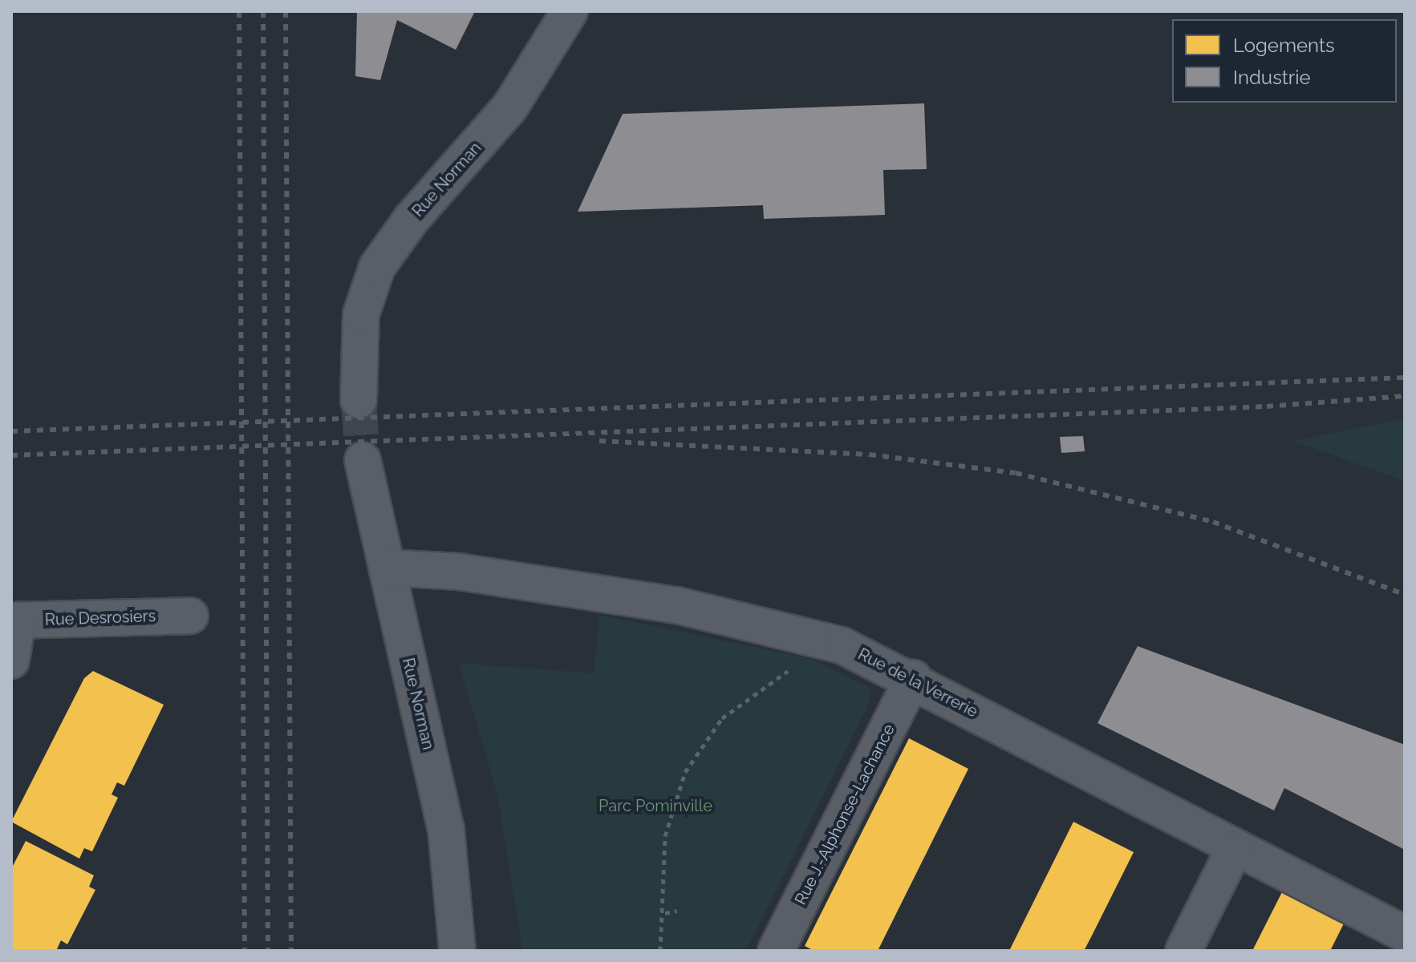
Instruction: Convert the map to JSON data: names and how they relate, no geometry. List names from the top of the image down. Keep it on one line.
{"streets":{"street":["Rue Norman","Rue Desrosiers","Rue de la Verrerie","Rue J.-Alphonse-Lachance"]},"crossings":[["Rue Norman","Rue de la Verrerie"],["Rue de la Verrerie","Rue J.-Alphonse-Lachance"]],"parks":["Parc Pominville"],"legend":["Logements","Industrie"]}
